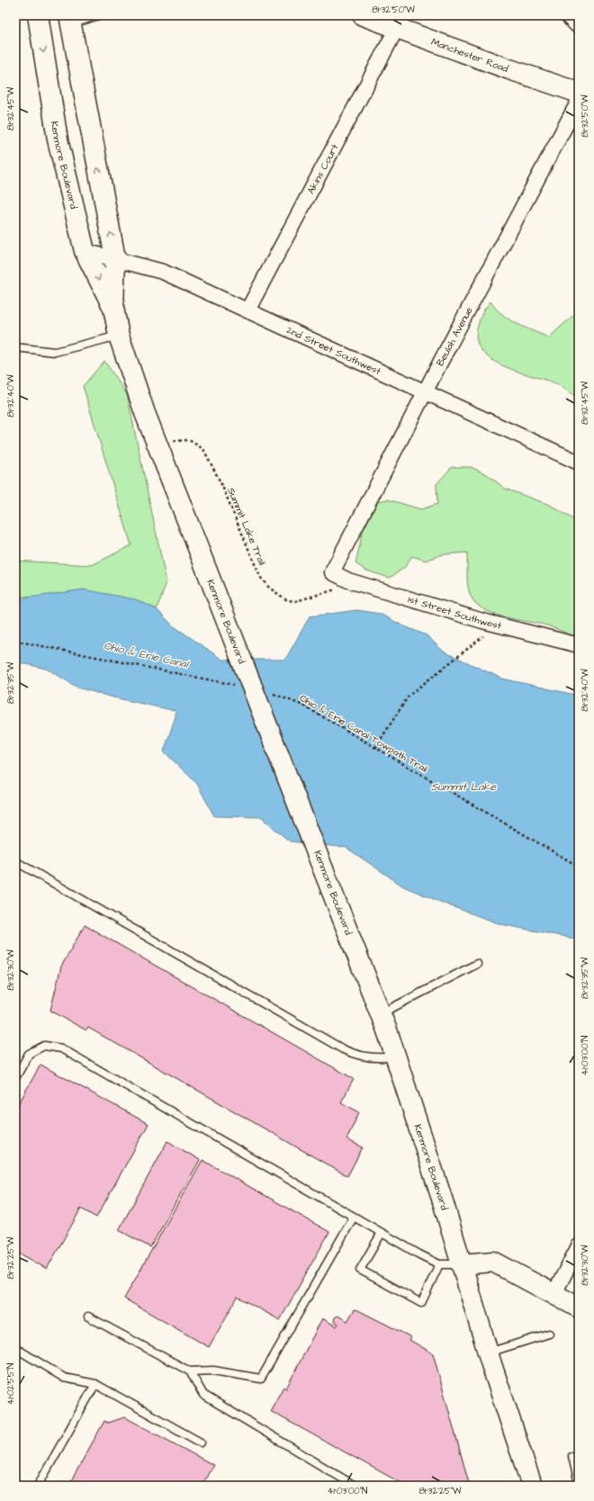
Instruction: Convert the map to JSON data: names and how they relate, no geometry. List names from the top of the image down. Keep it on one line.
{"streets":{"main road":["Manchester Road","Kenmore Boulevard"],"street":["Akins Court","Beulah Avenue","2nd Street Southwest","1st Street Southwest"],"path":["Summit Lake Trail","Ohio & Erie Canal Towpath Trail"]},"crossings":[["Manchester Road","Akins Court"],["Kenmore Boulevard","2nd Street Southwest"],["Kenmore Boulevard","Summit Lake Trail"],["Akins Court","2nd Street Southwest"],["Beulah Avenue","2nd Street Southwest"],["Beulah Avenue","1st Street Southwest"]],"water":["Ohio & Erie Canal","Summit Lake"],"coordinates":["81°32'50\"W","81°32'45\"W","81°32'40\"W","81°32'35\"W","81°32'30\"W","41°03'00\"N","81°32'25\"W","41°02'55\"N"]}
